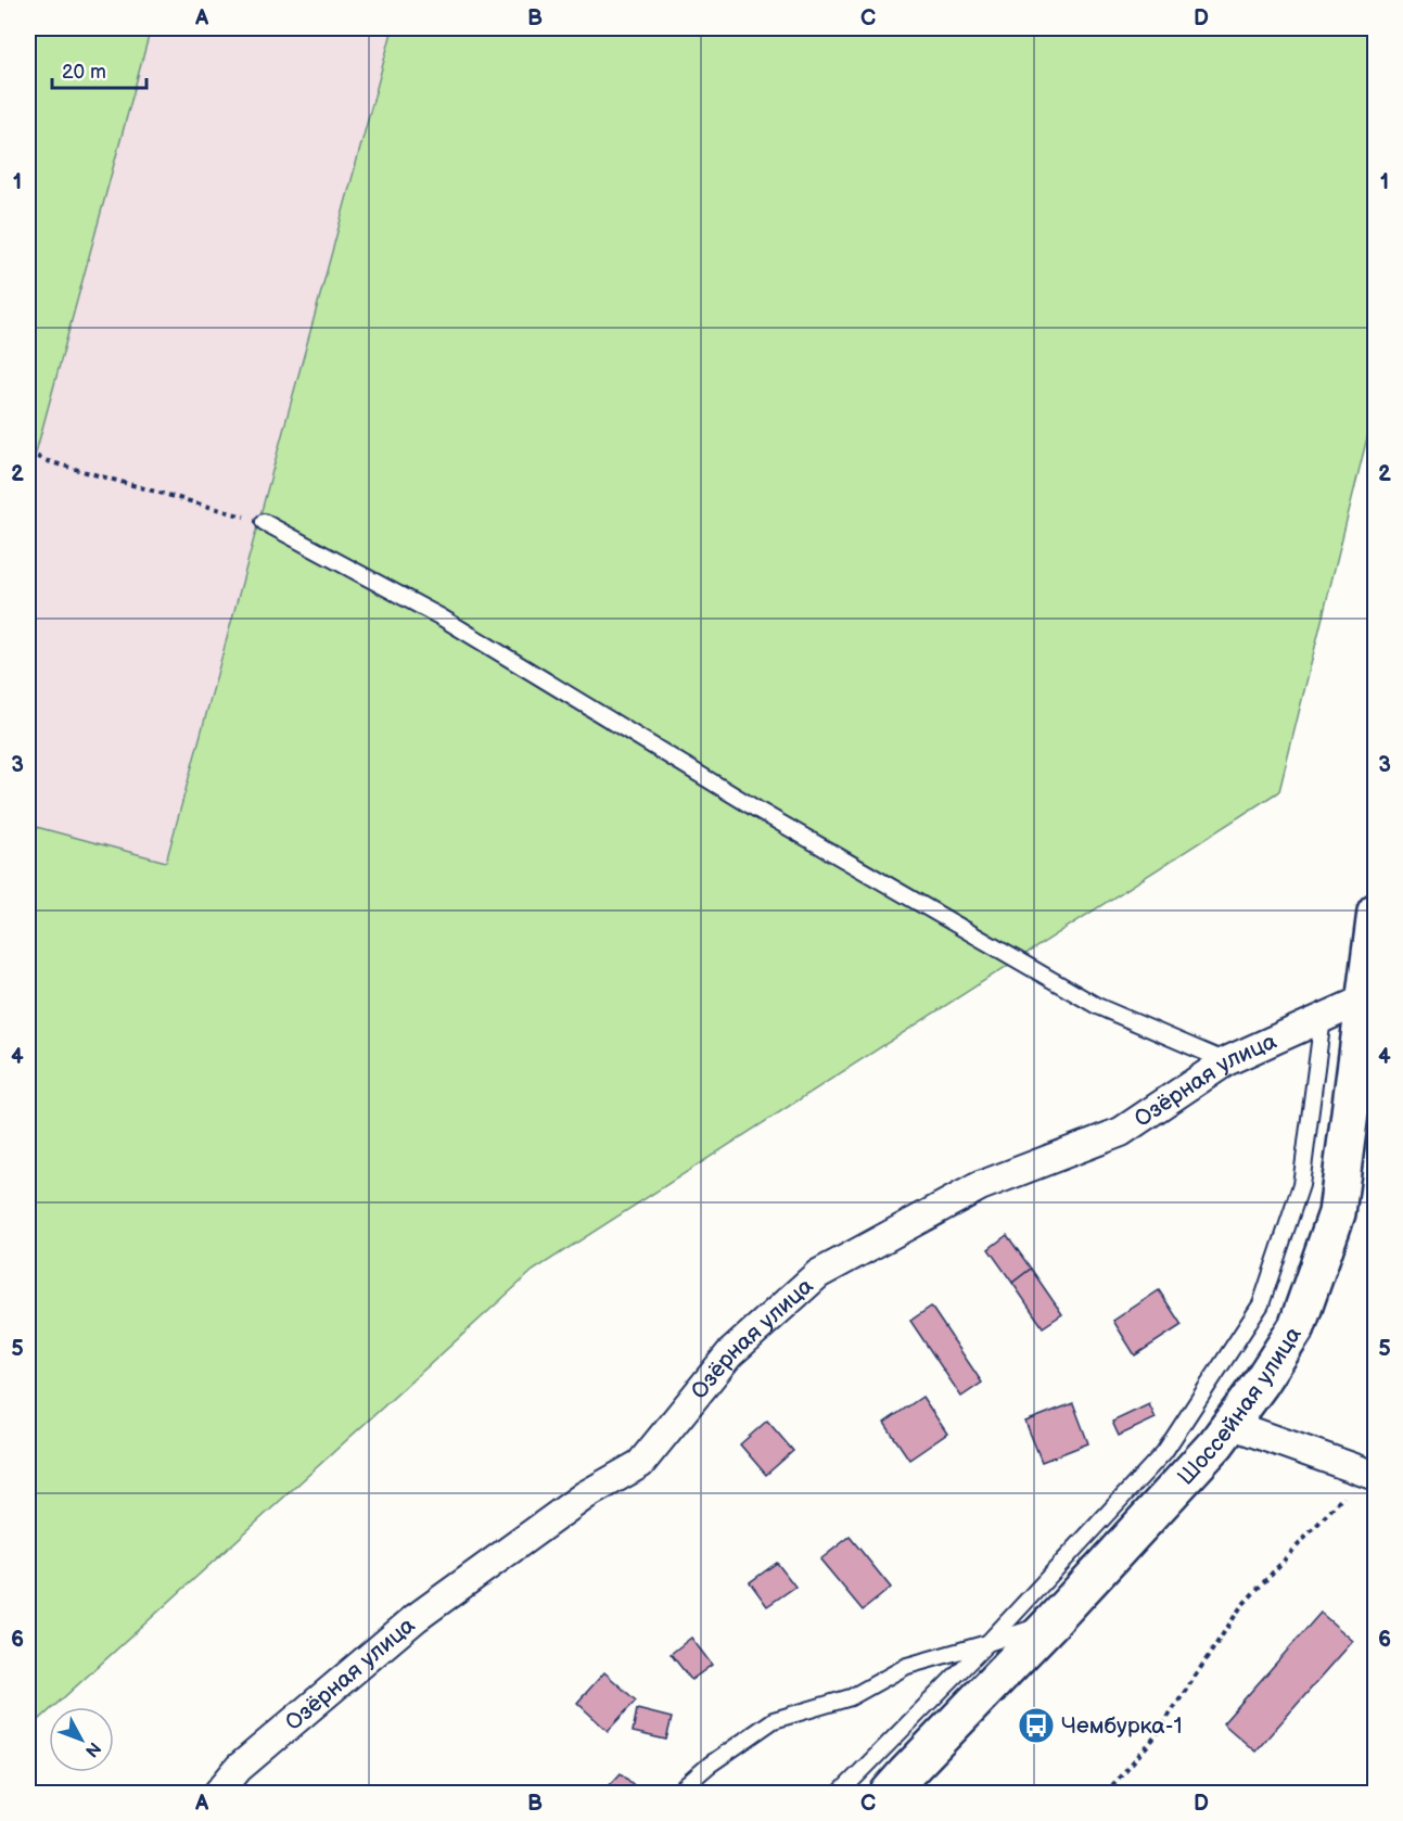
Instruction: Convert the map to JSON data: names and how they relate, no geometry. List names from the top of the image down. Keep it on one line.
{"streets":{"main road":["Шоссейная улица"],"street":["Озёрная улица"]},"crossings":[["Озёрная улица","Шоссейная улица"]],"places":{"bus stop":["Чембурка-1"]},"scale_bar":"20 m","north":"bottom right","grid":{"columns":["A","B","C","D"],"rows":["1","2","3","4","5","6"]}}
